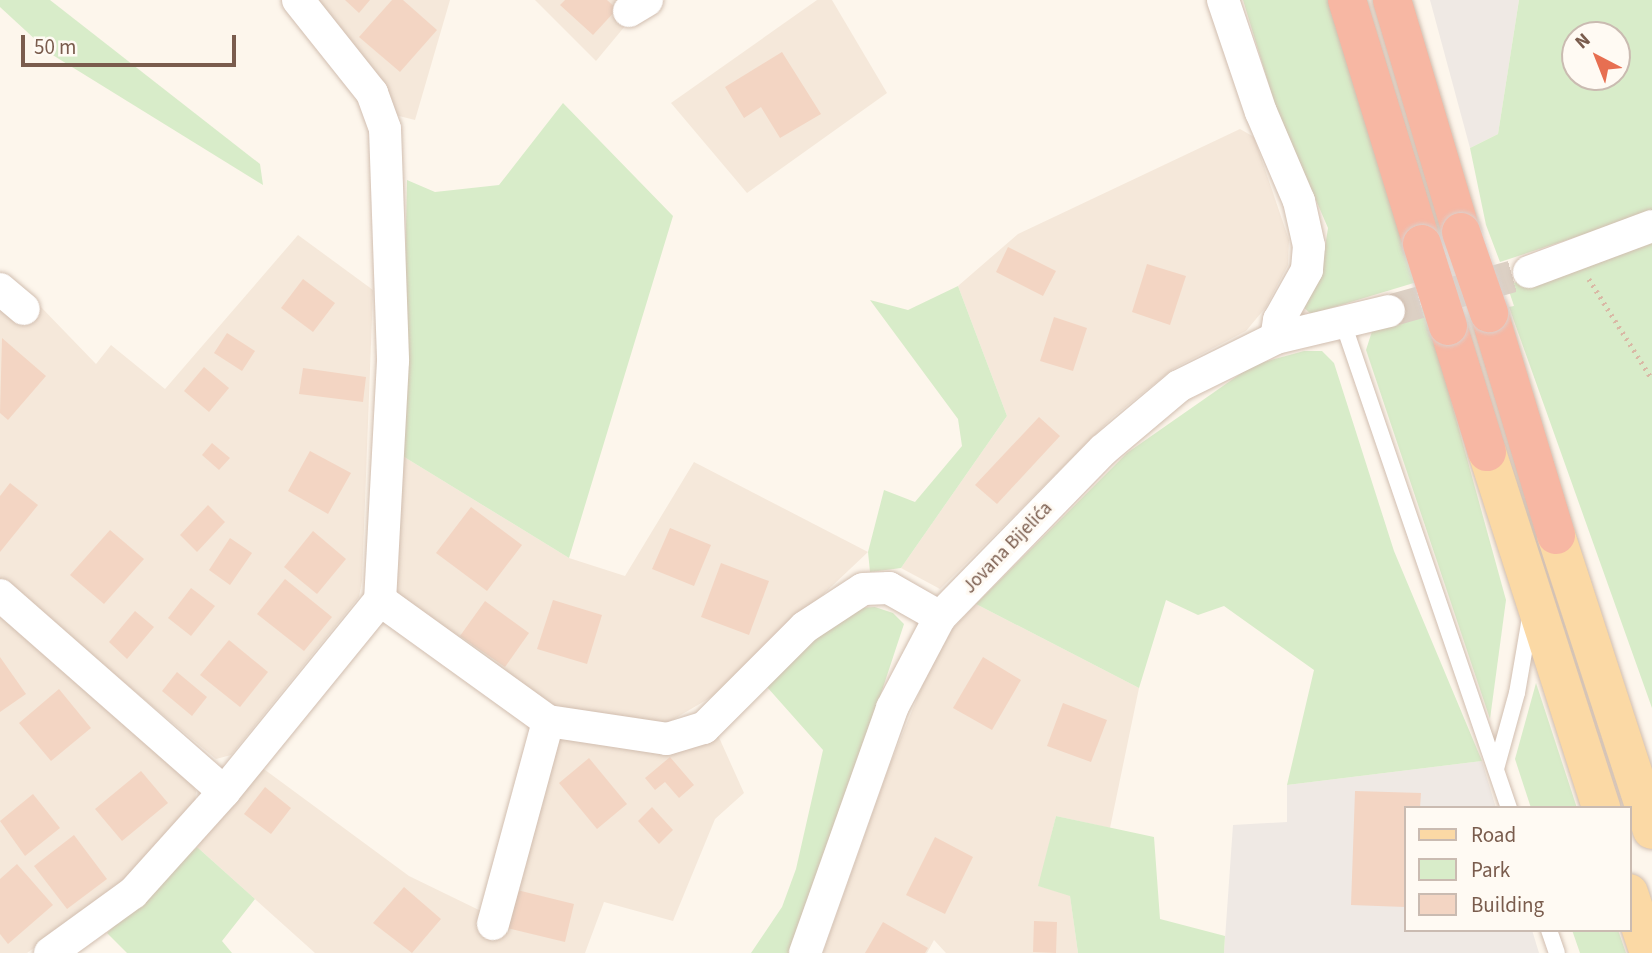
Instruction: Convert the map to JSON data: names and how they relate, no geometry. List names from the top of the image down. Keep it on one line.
{"streets":{"street":["Jovana Bijelića"]},"legend":["Road","Park","Building"],"scale_bar":"50 m","north":"top left"}
